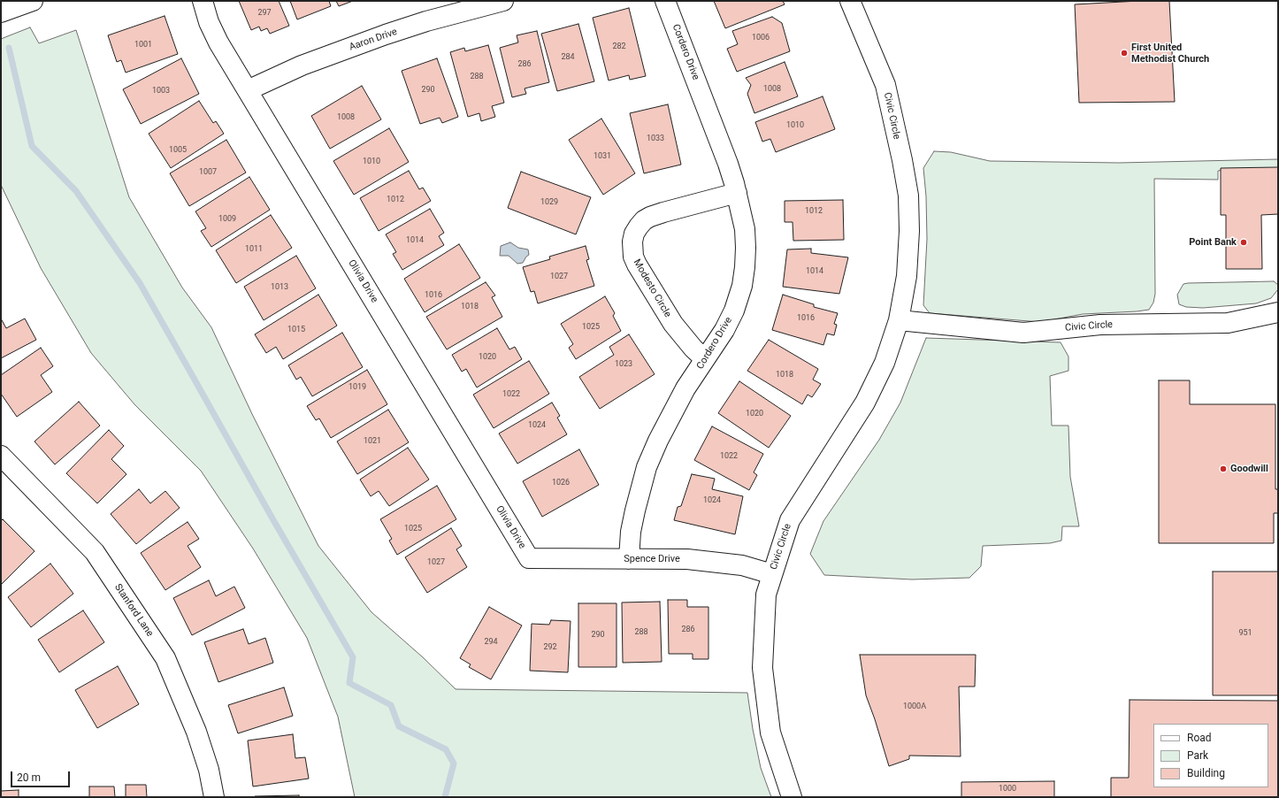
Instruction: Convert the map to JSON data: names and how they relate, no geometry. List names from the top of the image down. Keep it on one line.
{"streets":{"street":["Aaron Drive","Cordero Drive","Civic Circle","Olivia Drive","Modesto Circle","Spence Drive","Stanford Lane"]},"crossings":[["Aaron Drive","Olivia Drive"],["Cordero Drive","Modesto Circle"],["Cordero Drive","Spence Drive"],["Civic Circle","Spence Drive"],["Olivia Drive","Spence Drive"]],"places":["First United Methodist Church","Point Bank","Goodwill"],"house_numbers":["297","1006","1001","282","284","286","288","1008","290","1003","1008","1010","1033","1005","1031","1010","1007","1012","1029","1012","1009","1014","1011","1014","1027","1013","1016","1018","1016","1025","1015","1020","1023","1018","1019","1022","1020","1024","1021","1022","1026","1024","1025","1027","286","288","951","290","294","292","1000A","1000"],"legend":["Road","Park","Building"],"scale_bar":"20 m"}
